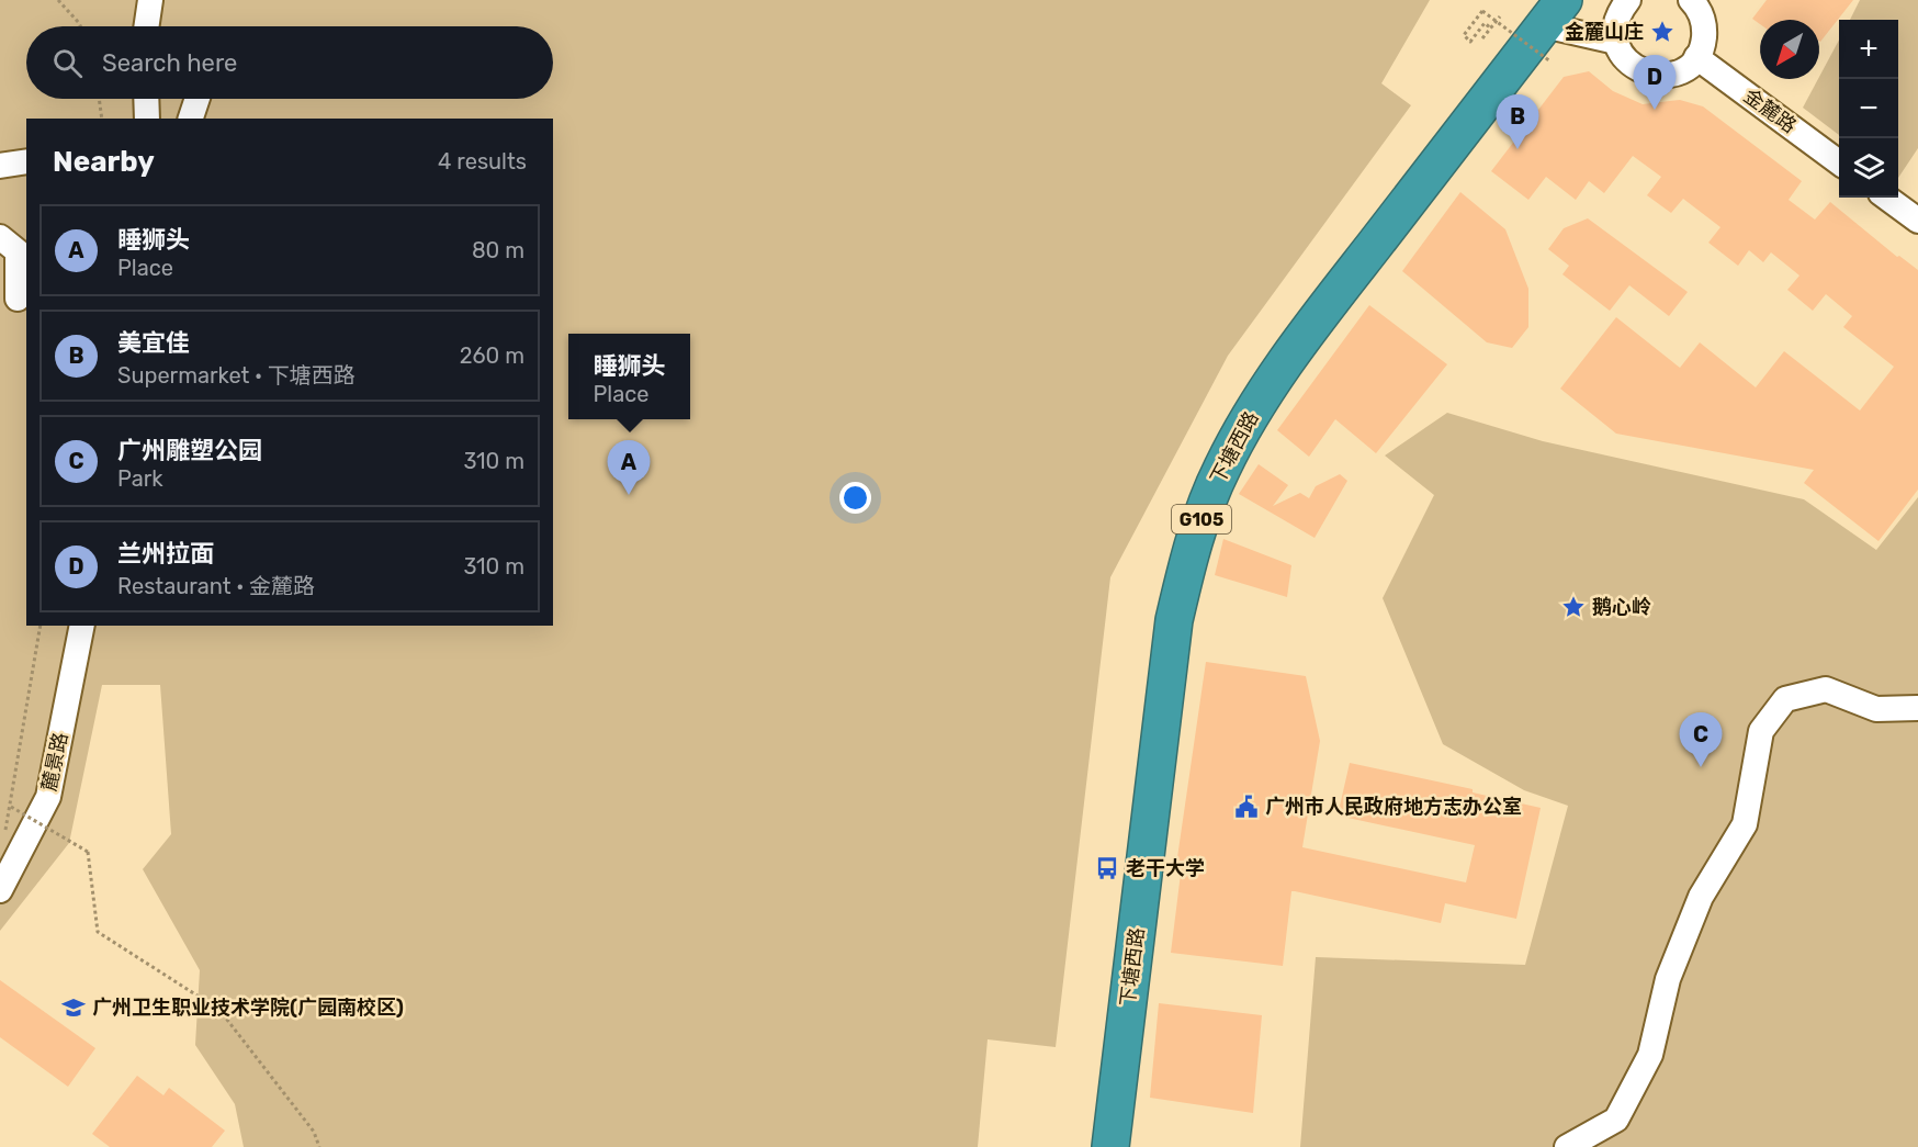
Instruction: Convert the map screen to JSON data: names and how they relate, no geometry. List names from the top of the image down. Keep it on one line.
{"streets":{"highway":["下塘西路","G105"],"street":["金麓路","麓景路"]},"places":{"place":["金麓山庄","鹅心岭"],"public building":["广州市人民政府地方志办公室"],"bus stop":["老干大学"],"school or university":["广州卫生职业技术学院(广园南校区)"]},"north":"bottom left","page":{"map_buttons":["+","−"],"search":"Search here","pins":["D","B","A","C"],"heading":["Nearby","4 results"],"list":[{"mark":"A","name":"睡狮头","note":"Place","value":"80 m"},{"mark":"B","name":"美宜佳","note":"Supermarket · 下塘西路","value":"260 m"},{"mark":"C","name":"广州雕塑公园","note":"Park","value":"310 m"},{"mark":"D","name":"兰州拉面","note":"Restaurant · 金麓路","value":"310 m"}],"popup":["睡狮头","Place"]}}
